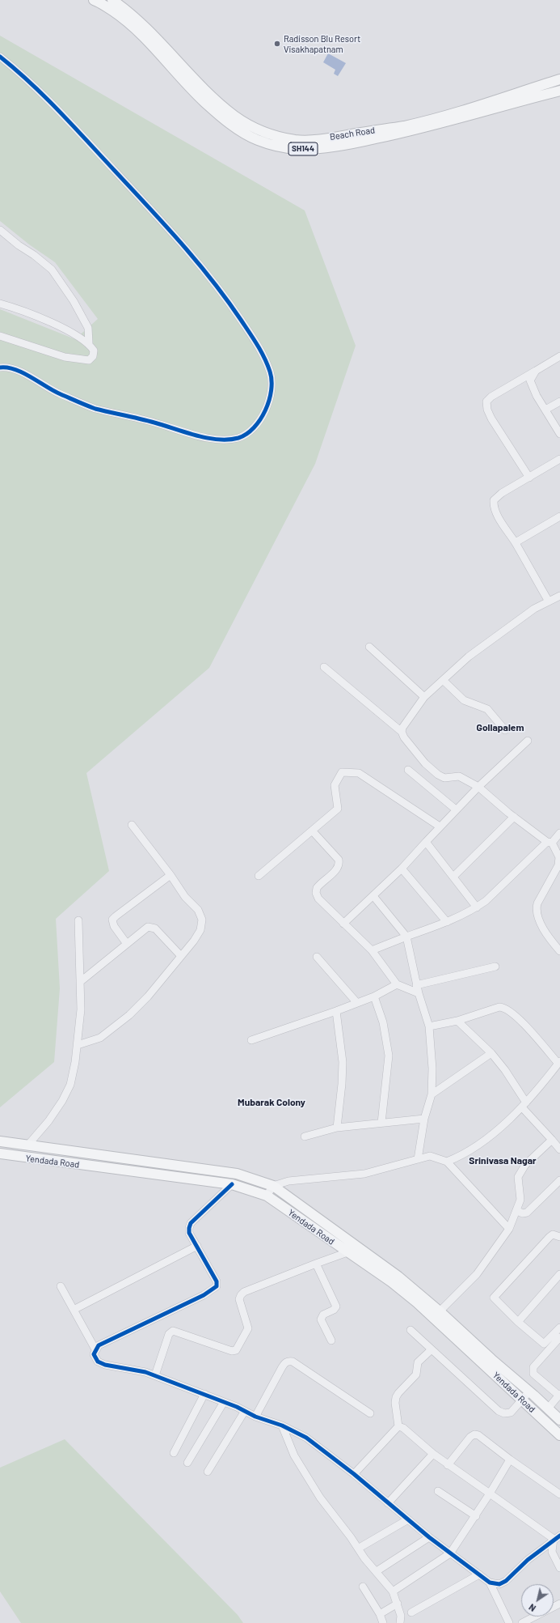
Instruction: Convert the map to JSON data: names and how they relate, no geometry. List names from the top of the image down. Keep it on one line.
{"streets":{"main road":["Beach Road","SH144","Yendada Road"]},"crossings":[["Beach Road","SH144"]],"districts":["Gollapalem","Mubarak Colony","Srinivasa Nagar"],"places":["Radisson Blu Resort Visakhapatnam"],"north":"bottom left"}
